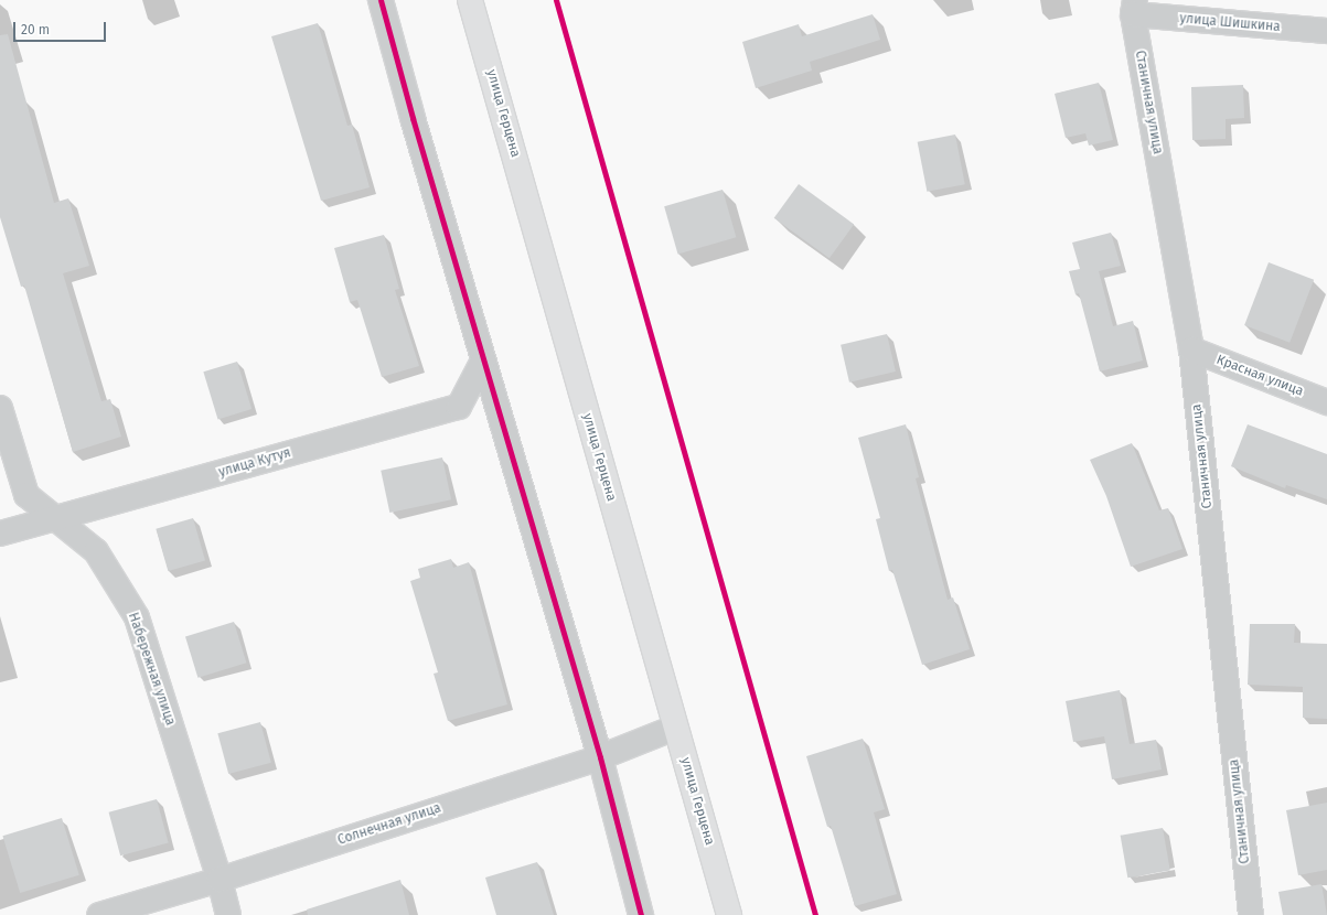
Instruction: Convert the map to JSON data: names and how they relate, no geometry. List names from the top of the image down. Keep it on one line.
{"streets":{"main road":["улица Герцена"],"street":["улица Шишкина","Станичная улица","Красная улица","улица Кутуя","Набережная улица","Солнечная улица"]},"crossings":[["улица Шишкина","Станичная улица"],["Станичная улица","Красная улица"],["улица Герцена","Солнечная улица"],["улица Кутуя","Набережная улица"],["Набережная улица","Солнечная улица"]],"scale_bar":"20 m"}
